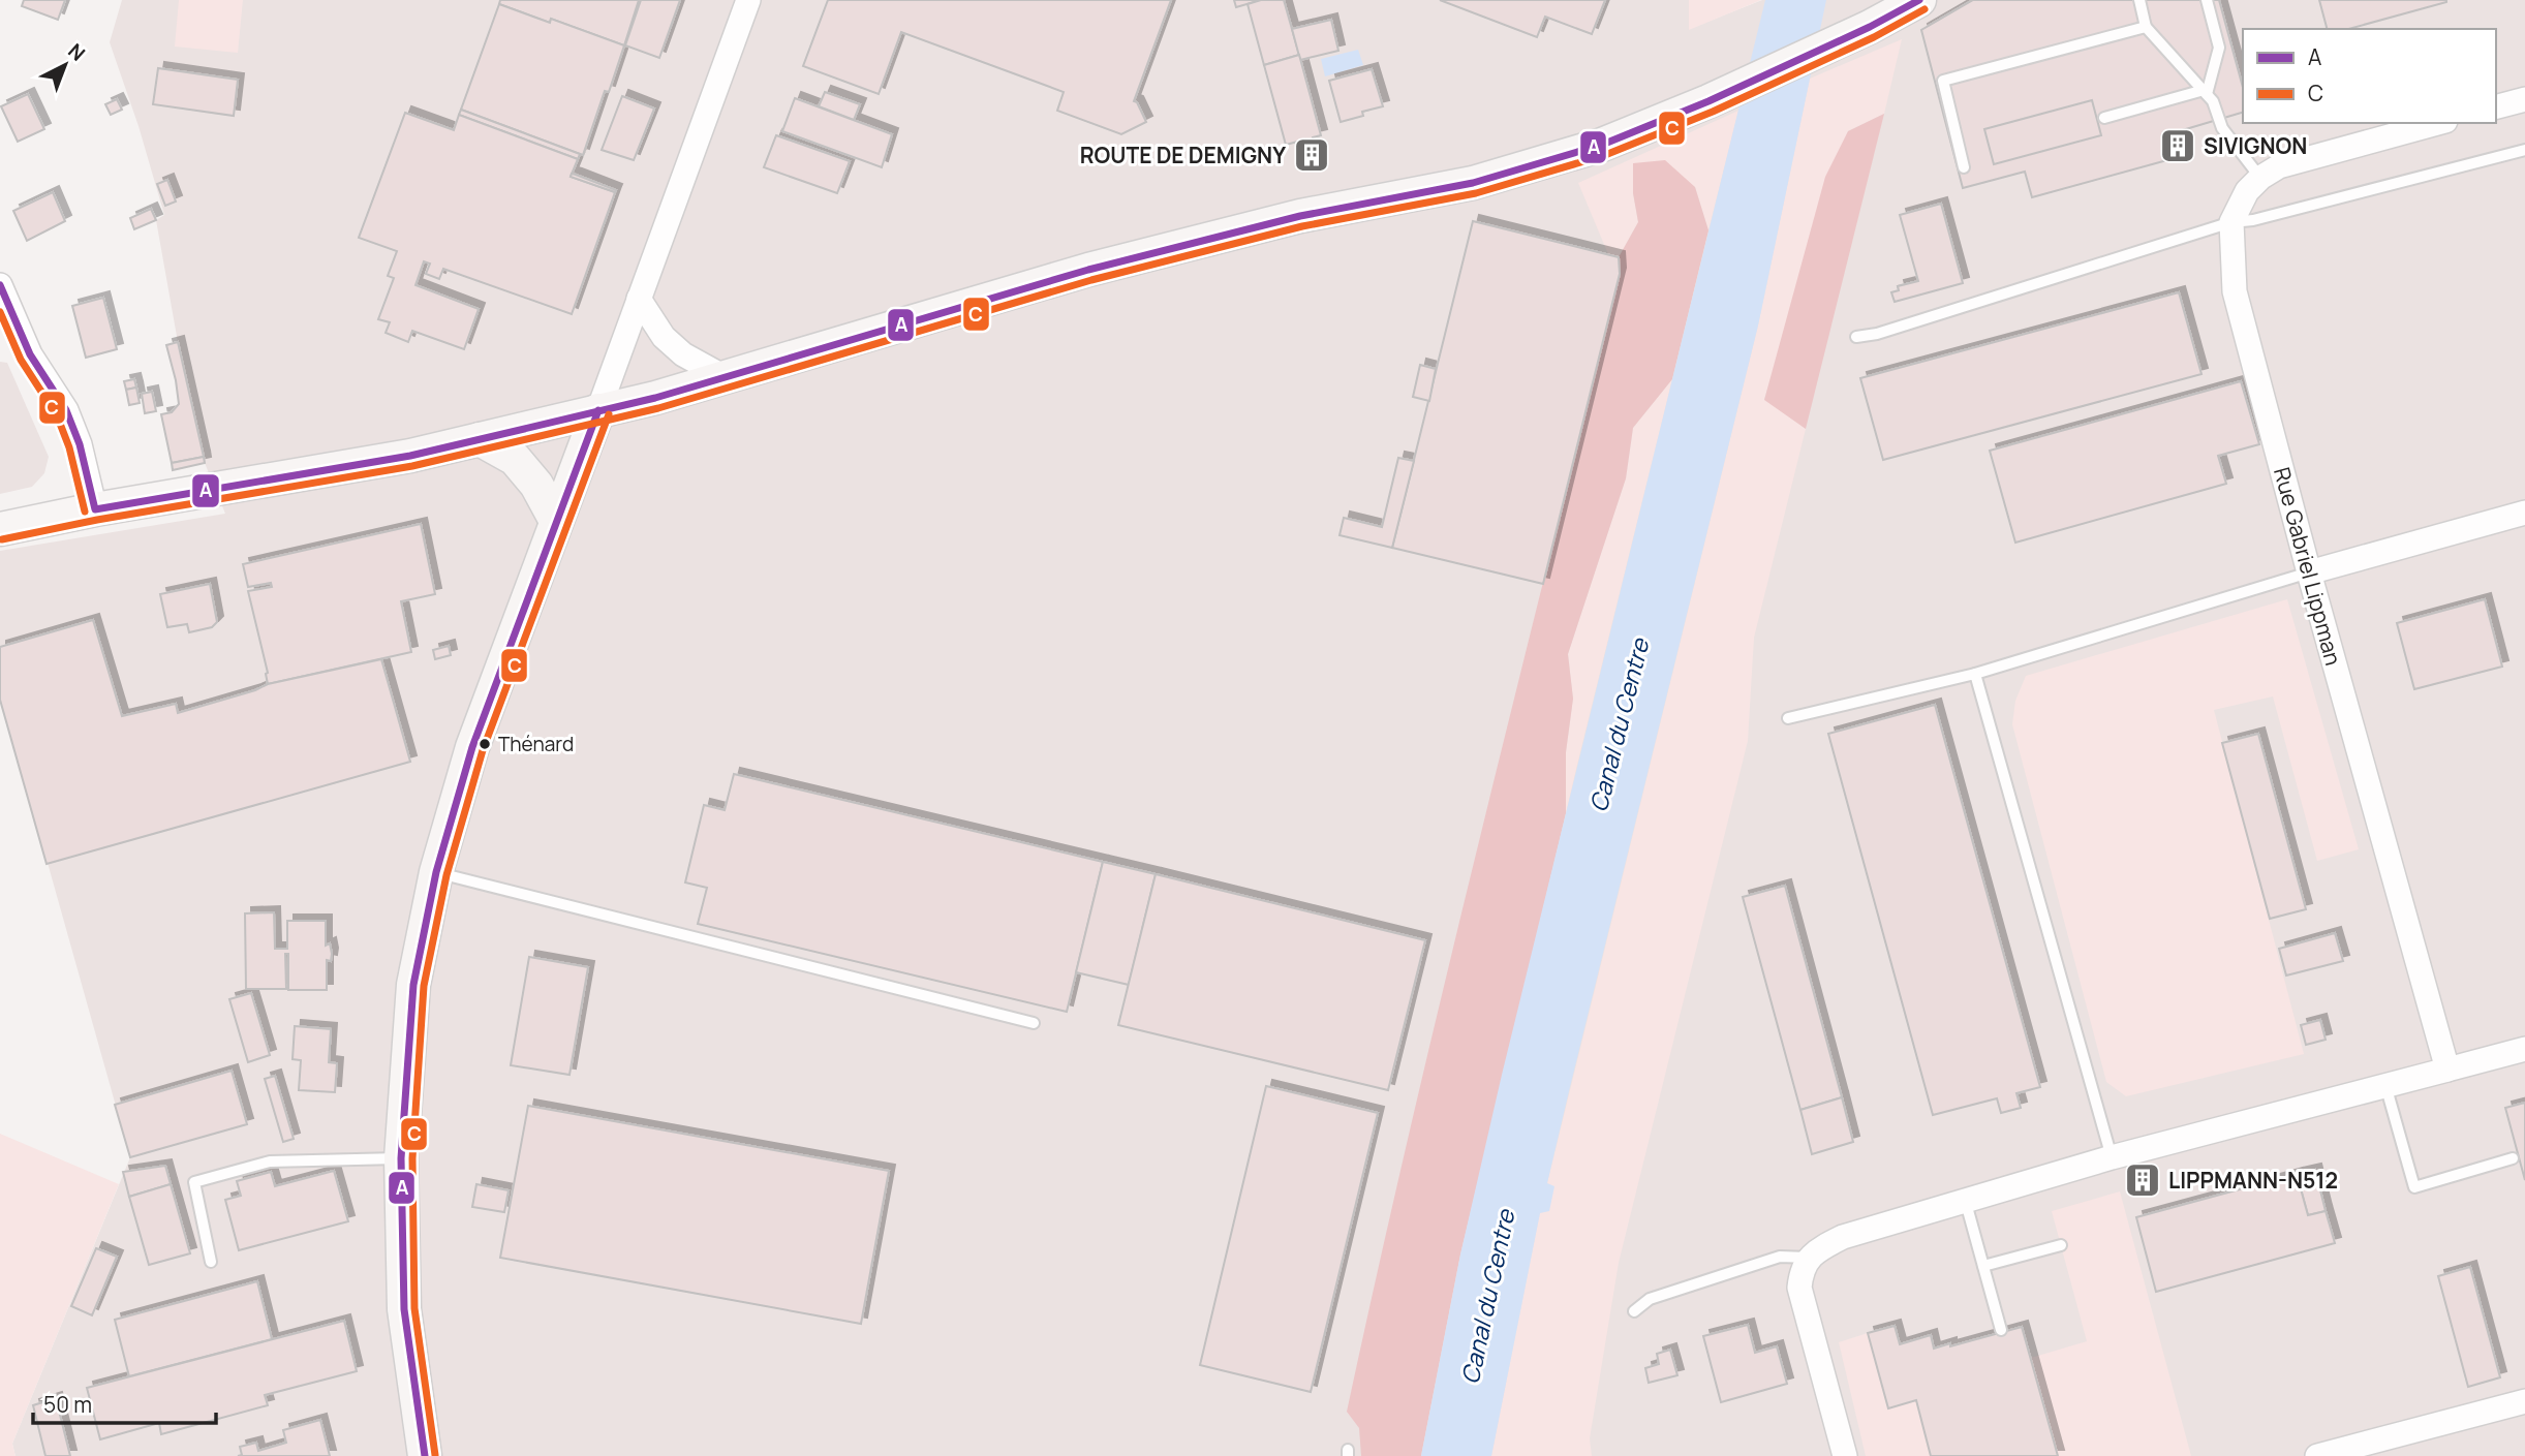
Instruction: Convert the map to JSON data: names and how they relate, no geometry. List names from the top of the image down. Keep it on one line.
{"streets":{"street":["Rue Gabriel Lippman"]},"water":["Canal du Centre"],"places":{"building":["SIVIGNON","ROUTE DE DEMIGNY","LIPPMANN-N512"],"other":["Thénard"]},"lines":["transit line A","transit line C"],"legend":["A","C"],"scale_bar":"50 m","north":"top right"}
